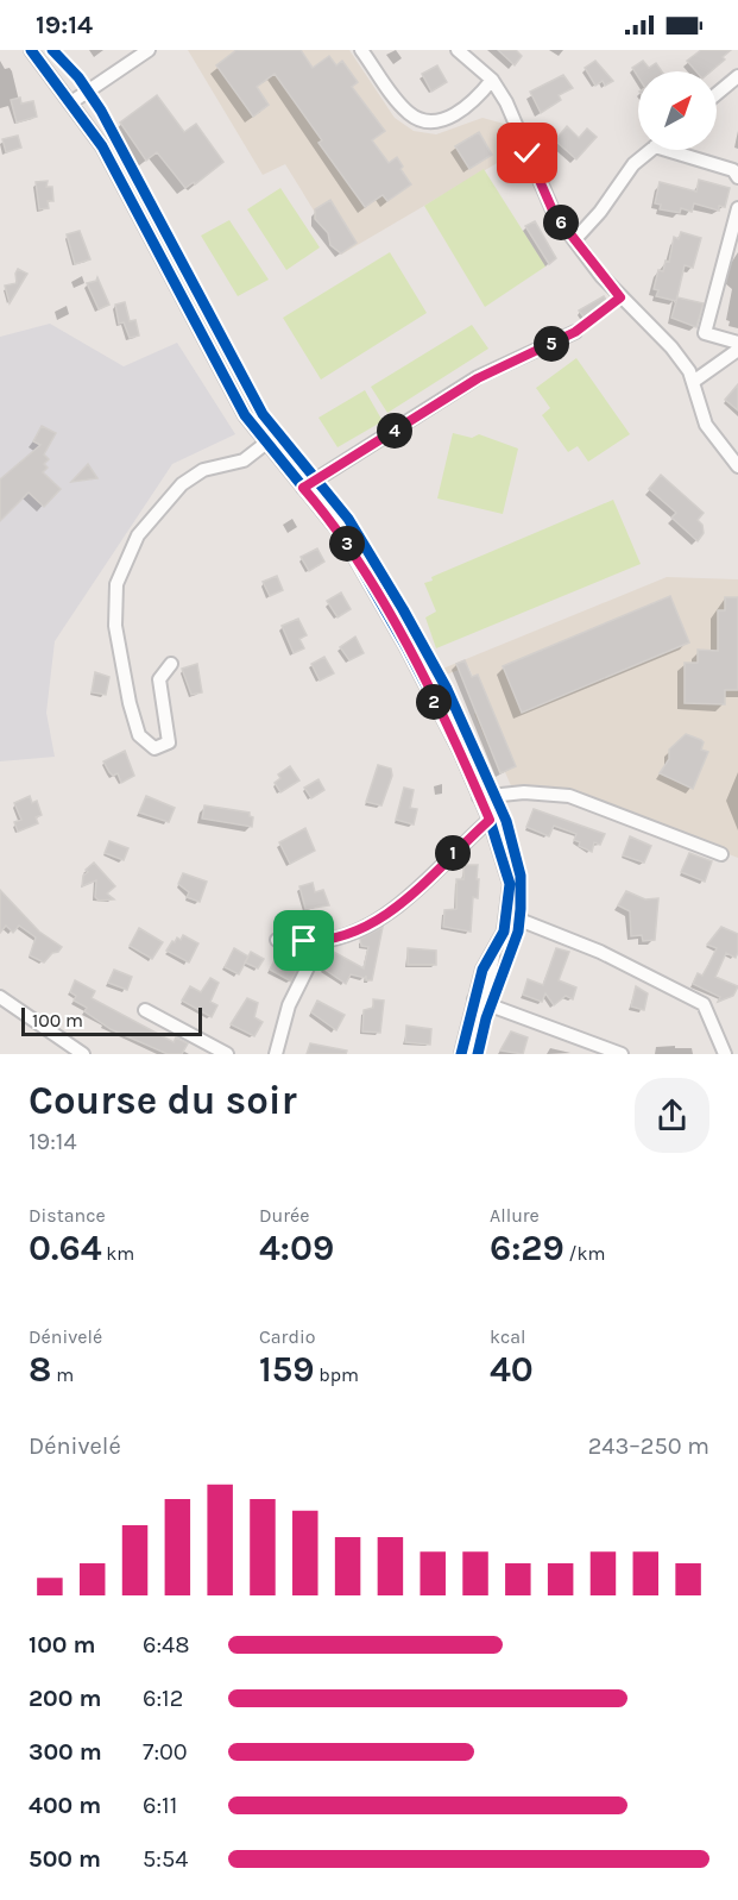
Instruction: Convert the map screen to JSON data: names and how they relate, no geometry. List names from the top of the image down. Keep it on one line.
{"scale_bar":"100 m","north":"top right","page":{"status":"19:14","pins":["6","5","4","3","2","1"],"scale":"100 m","heading":["Course du soir","19:14"],"stats":[["Distance","0.64 km"],["Durée","4:09"],["Allure","6:29 /km"],["Dénivelé","8 m"],["Cardio","159 bpm"],["kcal","40"]],"chart":["Dénivelé","243–250 m"],"list":[{"name":"100 m","note":"6:48"},{"name":"200 m","note":"6:12"},{"name":"300 m","note":"7:00"},{"name":"400 m","note":"6:11"},{"name":"500 m","note":"5:54"}]}}
